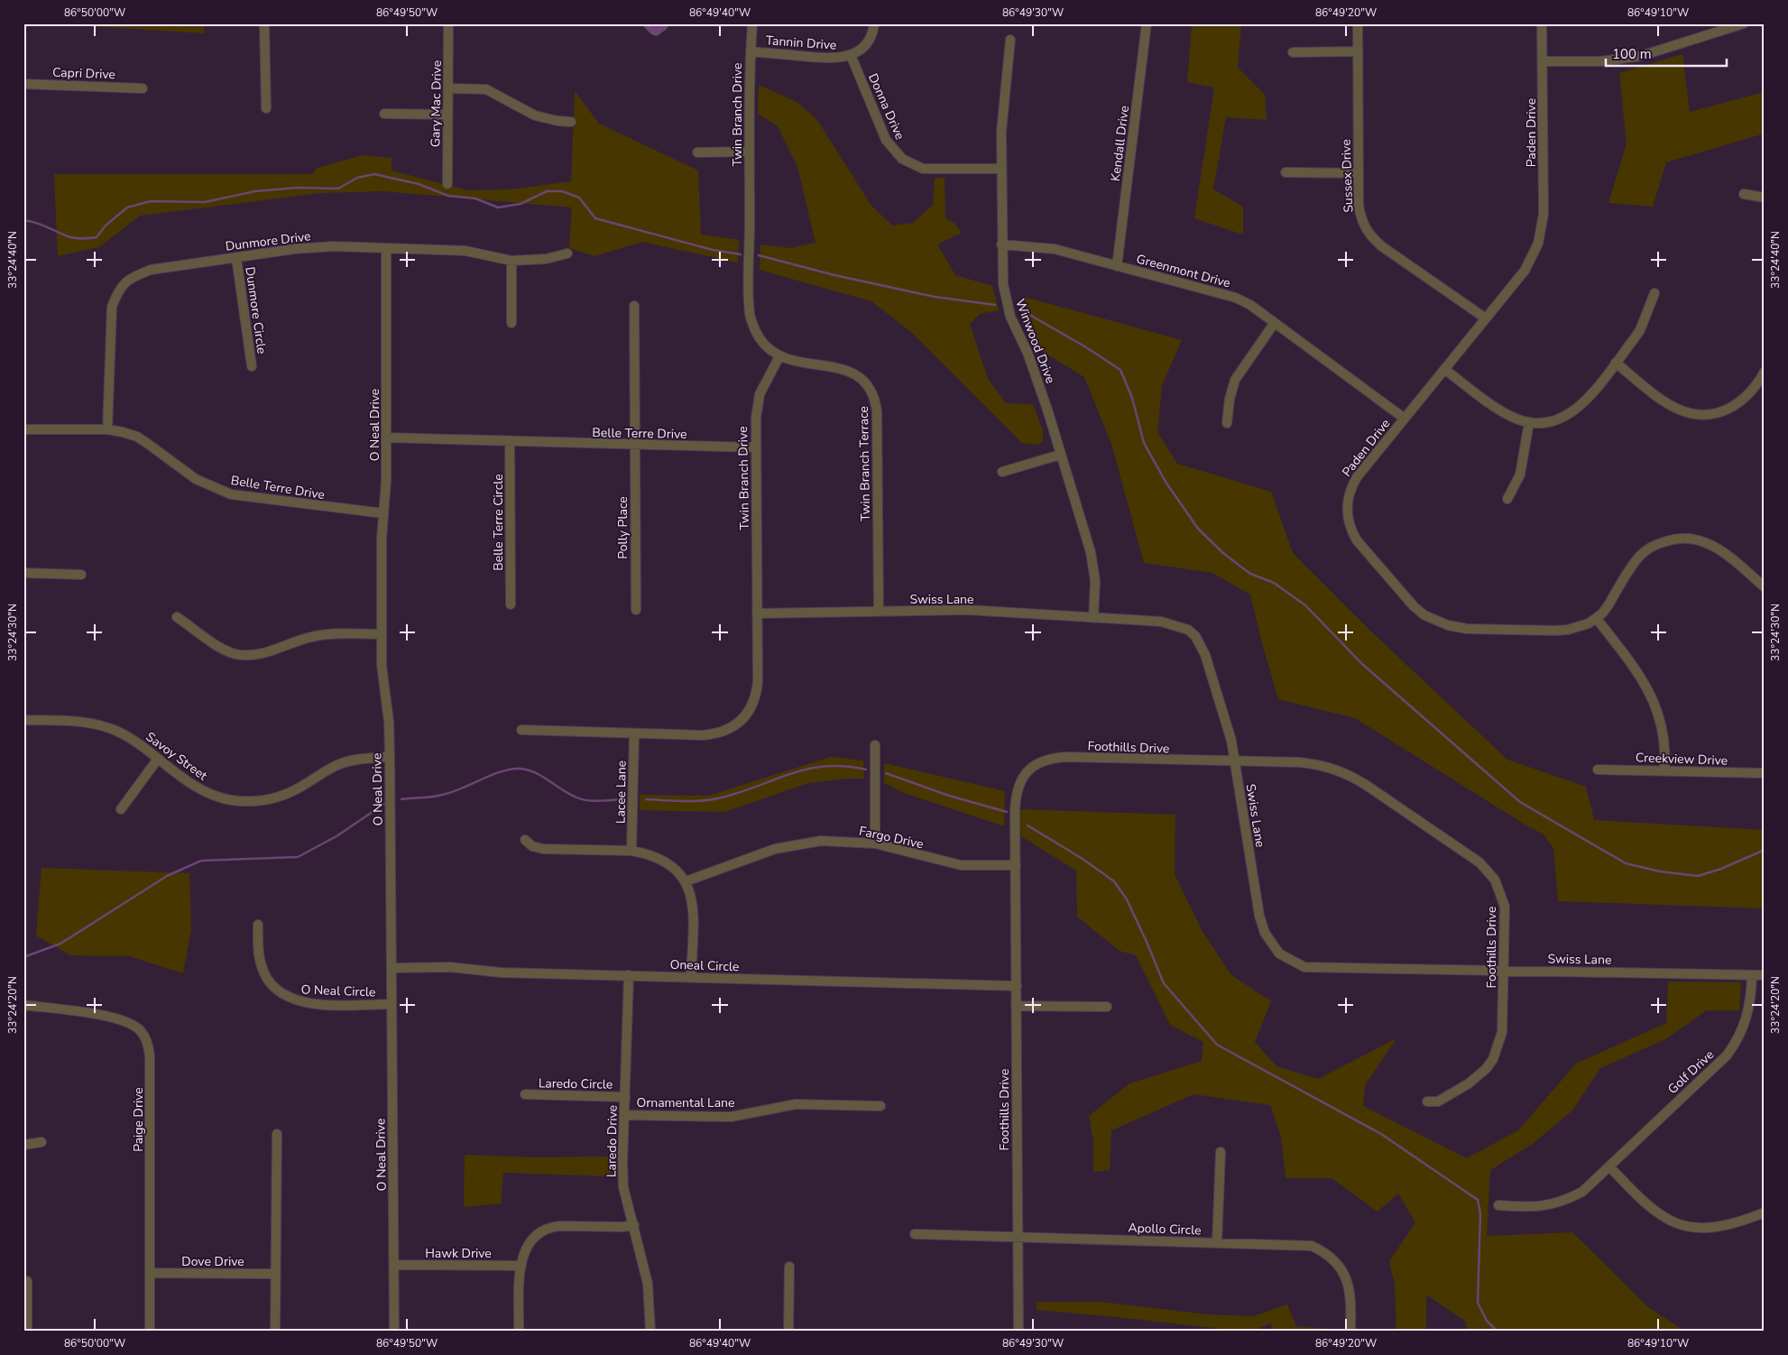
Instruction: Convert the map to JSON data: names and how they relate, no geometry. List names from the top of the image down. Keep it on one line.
{"streets":{"street":["Tannin Drive","Capri Drive","Gary Mac Drive","Donna Drive","Twin Branch Drive","Paden Drive","Kendall Drive","Sussex Drive","Dunmore Drive","Greenmont Drive","Dunmore Circle","Winwood Drive","O Neal Drive","Belle Terre Drive","Twin Branch Terrace","Belle Terre Circle","Polly Place","Swiss Lane","Foothills Drive","Savoy Street","Creekview Drive","Lacee Lane","Fargo Drive","Oneal Circle","O Neal Circle","Golf Drive","Laredo Circle","Ornamental Lane","Paige Drive","Laredo Drive","Apollo Circle","Hawk Drive","Dove Drive"]},"crossings":[["Tannin Drive","Donna Drive"],["Tannin Drive","Twin Branch Drive"],["Donna Drive","Winwood Drive"],["Twin Branch Drive","Belle Terre Drive"],["Twin Branch Drive","Twin Branch Terrace"],["Twin Branch Drive","Swiss Lane"],["Twin Branch Drive","Lacee Lane"],["Paden Drive","Sussex Drive"],["Paden Drive","Greenmont Drive"],["Kendall Drive","Greenmont Drive"],["Dunmore Drive","Dunmore Circle"],["Dunmore Drive","O Neal Drive"],["Dunmore Drive","Belle Terre Drive"],["Greenmont Drive","Winwood Drive"],["Winwood Drive","Swiss Lane"],["O Neal Drive","Belle Terre Drive"],["O Neal Drive","Savoy Street"],["O Neal Drive","Oneal Circle"],["O Neal Drive","O Neal Circle"],["O Neal Drive","Hawk Drive"],["Belle Terre Drive","Belle Terre Circle"],["Belle Terre Drive","Polly Place"],["Twin Branch Terrace","Swiss Lane"],["Swiss Lane","Foothills Drive"],["Swiss Lane","Golf Drive"],["Foothills Drive","Fargo Drive"],["Foothills Drive","Oneal Circle"],["Foothills Drive","Apollo Circle"],["Oneal Circle","Laredo Drive"],["Laredo Circle","Laredo Drive"],["Ornamental Lane","Laredo Drive"],["Paige Drive","Dove Drive"]],"scale_bar":"100 m","coordinates":["86°50'00\"W","86°49'50\"W","86°49'40\"W","86°49'30\"W","86°49'20\"W","86°49'10\"W","33°24'40\"N","33°24'30\"N","33°24'20\"N"]}
